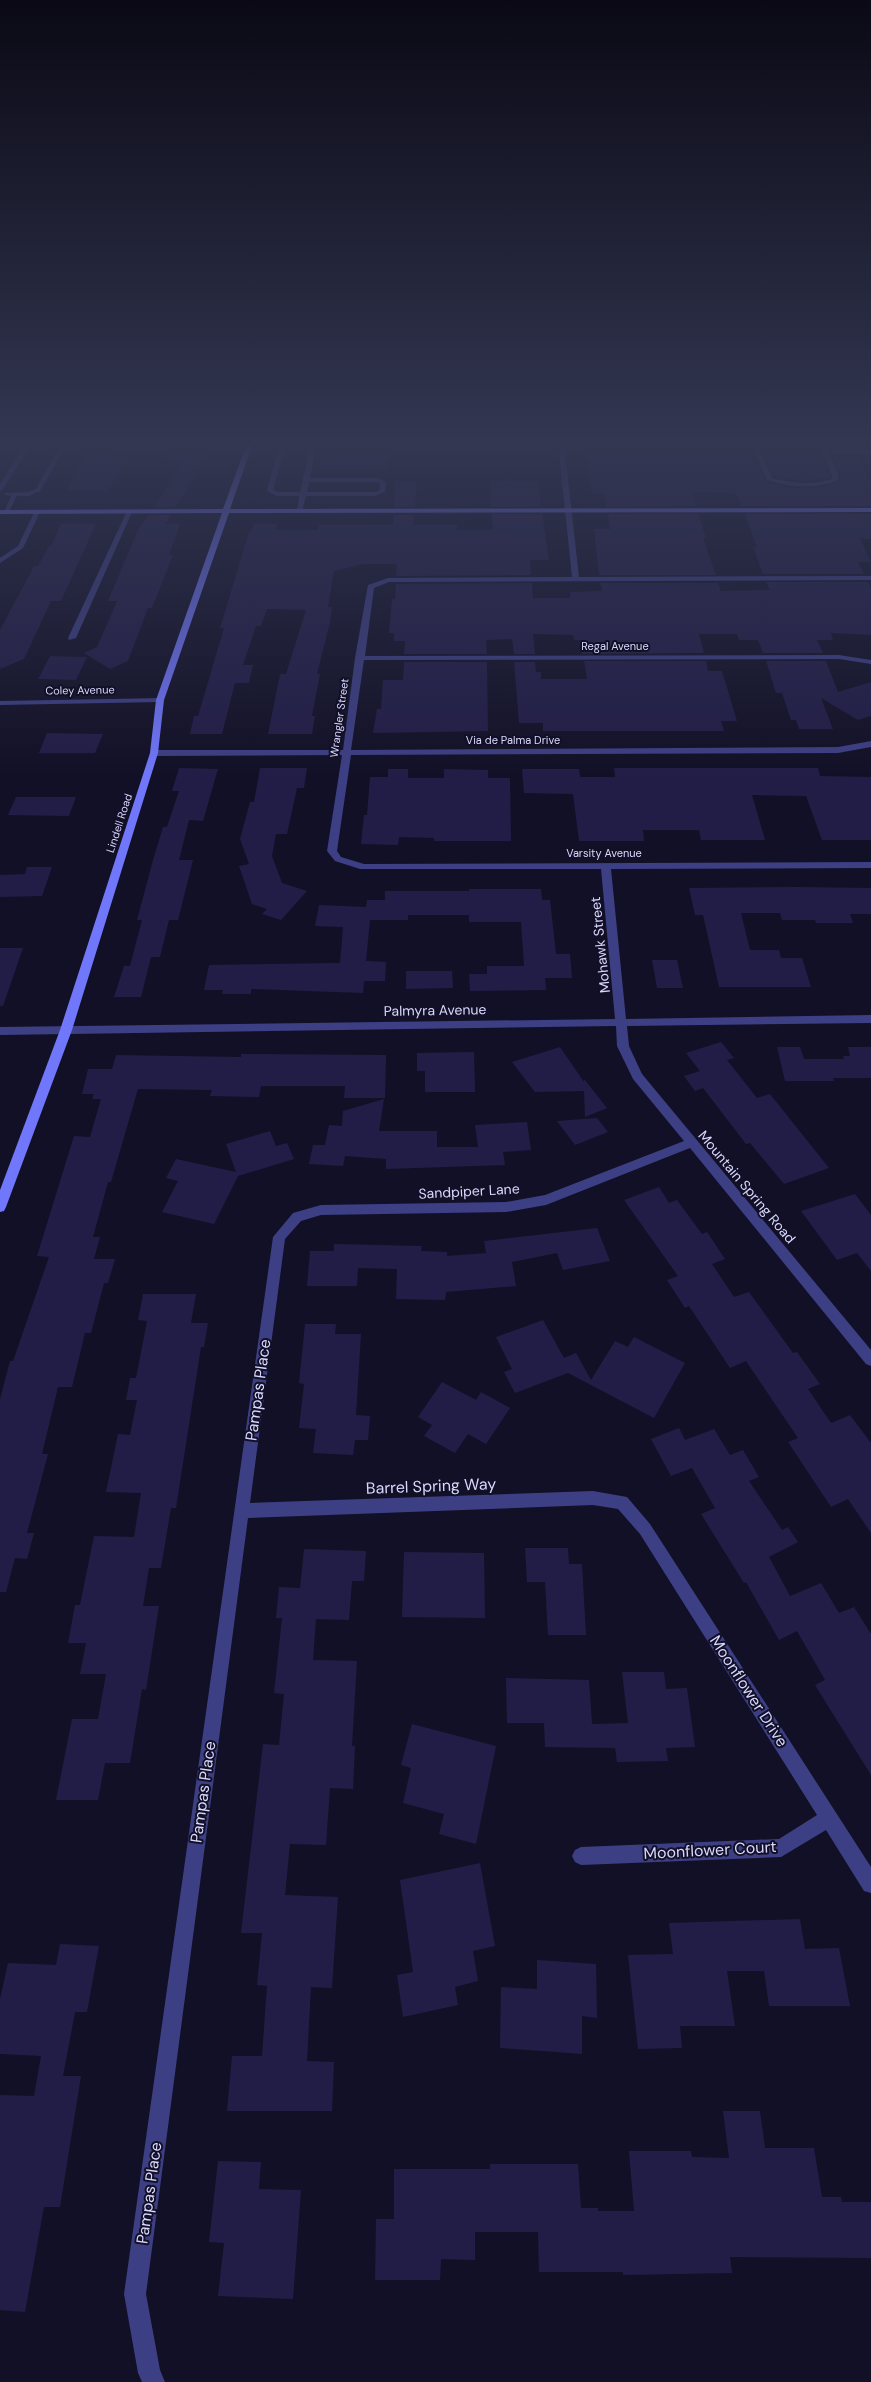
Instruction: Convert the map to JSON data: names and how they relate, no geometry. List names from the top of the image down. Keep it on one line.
{"streets":{"street":["Regal Avenue","Coley Avenue","Wrangler Street","Via de Palma Drive","Lindell Road","Varsity Avenue","Mohawk Street","Palmyra Avenue","Mountain Spring Road","Sandpiper Lane","Pampas Place","Barrel Spring Way","Moonflower Drive","Moonflower Court"]},"crossings":[["Regal Avenue","Wrangler Street"],["Coley Avenue","Lindell Road"],["Wrangler Street","Via de Palma Drive"],["Wrangler Street","Varsity Avenue"],["Via de Palma Drive","Lindell Road"],["Lindell Road","Palmyra Avenue"],["Varsity Avenue","Mohawk Street"],["Mohawk Street","Palmyra Avenue"],["Mohawk Street","Mountain Spring Road"],["Palmyra Avenue","Mountain Spring Road"],["Mountain Spring Road","Sandpiper Lane"],["Sandpiper Lane","Pampas Place"],["Pampas Place","Barrel Spring Way"],["Barrel Spring Way","Moonflower Drive"],["Moonflower Drive","Moonflower Court"]]}
